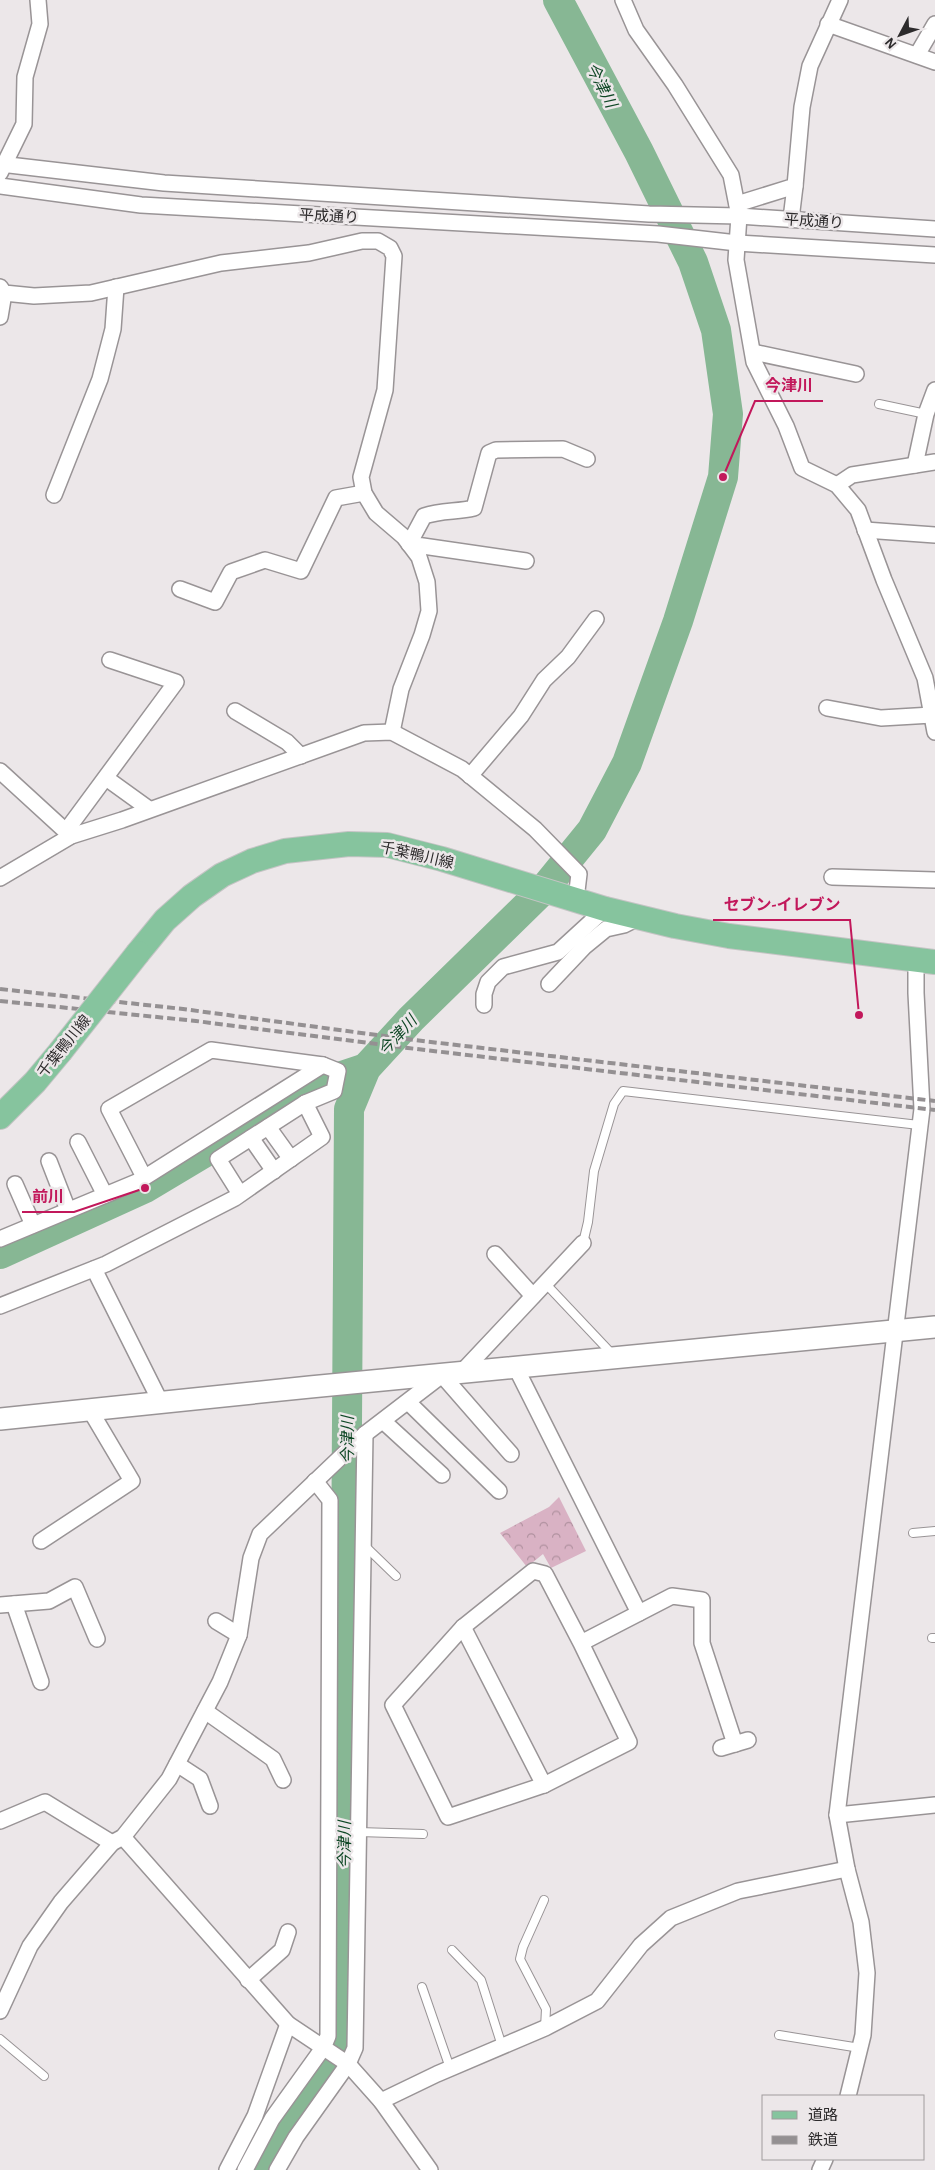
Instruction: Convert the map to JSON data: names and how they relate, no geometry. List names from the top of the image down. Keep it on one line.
{"streets":{"main road":["千葉鴨川線"],"street":["平成通り"]},"water":["今津川"],"places":["今津川","セブン-イレブン","前川"],"legend":["道路","鉄道"],"north":"bottom left"}
